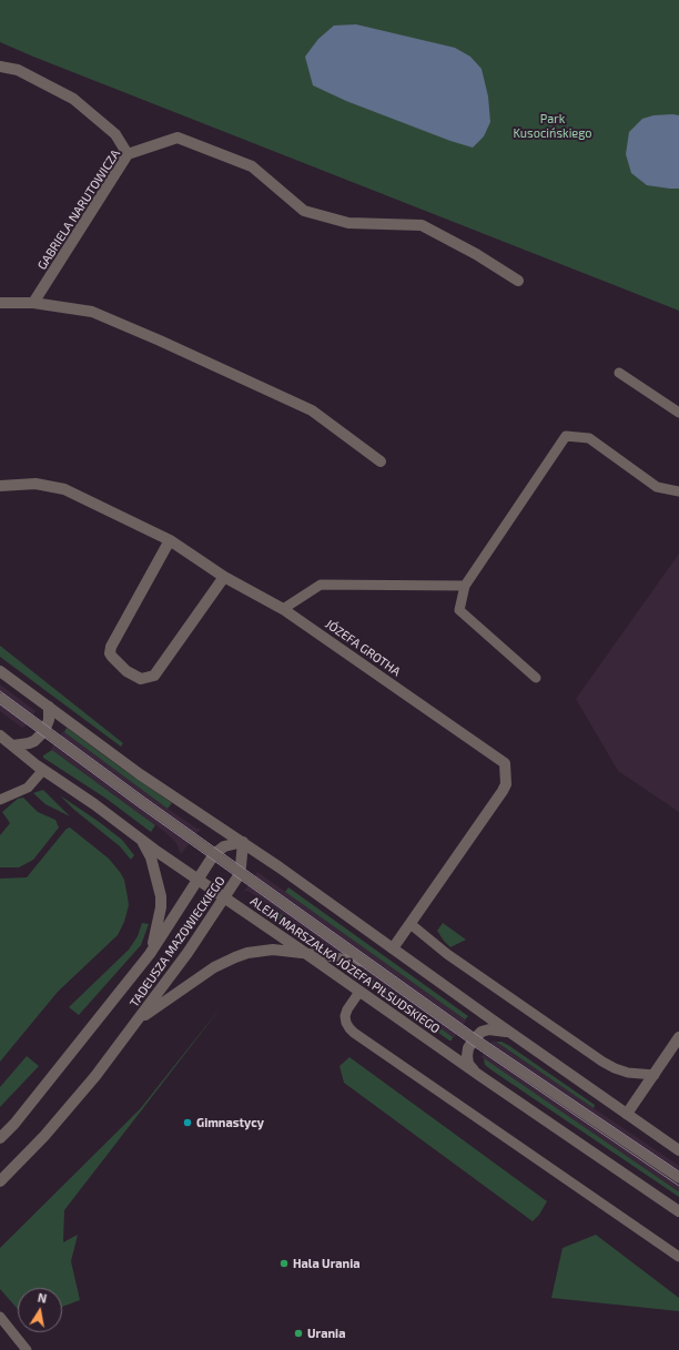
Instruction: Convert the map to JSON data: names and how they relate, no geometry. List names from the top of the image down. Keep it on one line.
{"streets":{"street":["GABRIELA NARUTOWICZA","JÓZEFA GROTHA","TADEUSZA MAZOWIECKIEGO","ALEJA MARSZAŁKA JÓZEFA PIŁSUDSKIEGO"]},"crossings":[["TADEUSZA MAZOWIECKIEGO","ALEJA MARSZAŁKA JÓZEFA PIŁSUDSKIEGO"]],"parks":["Park Kusocińskiego"],"places":["Gimnastycy","Hala Urania","Urania"],"north":"top"}
